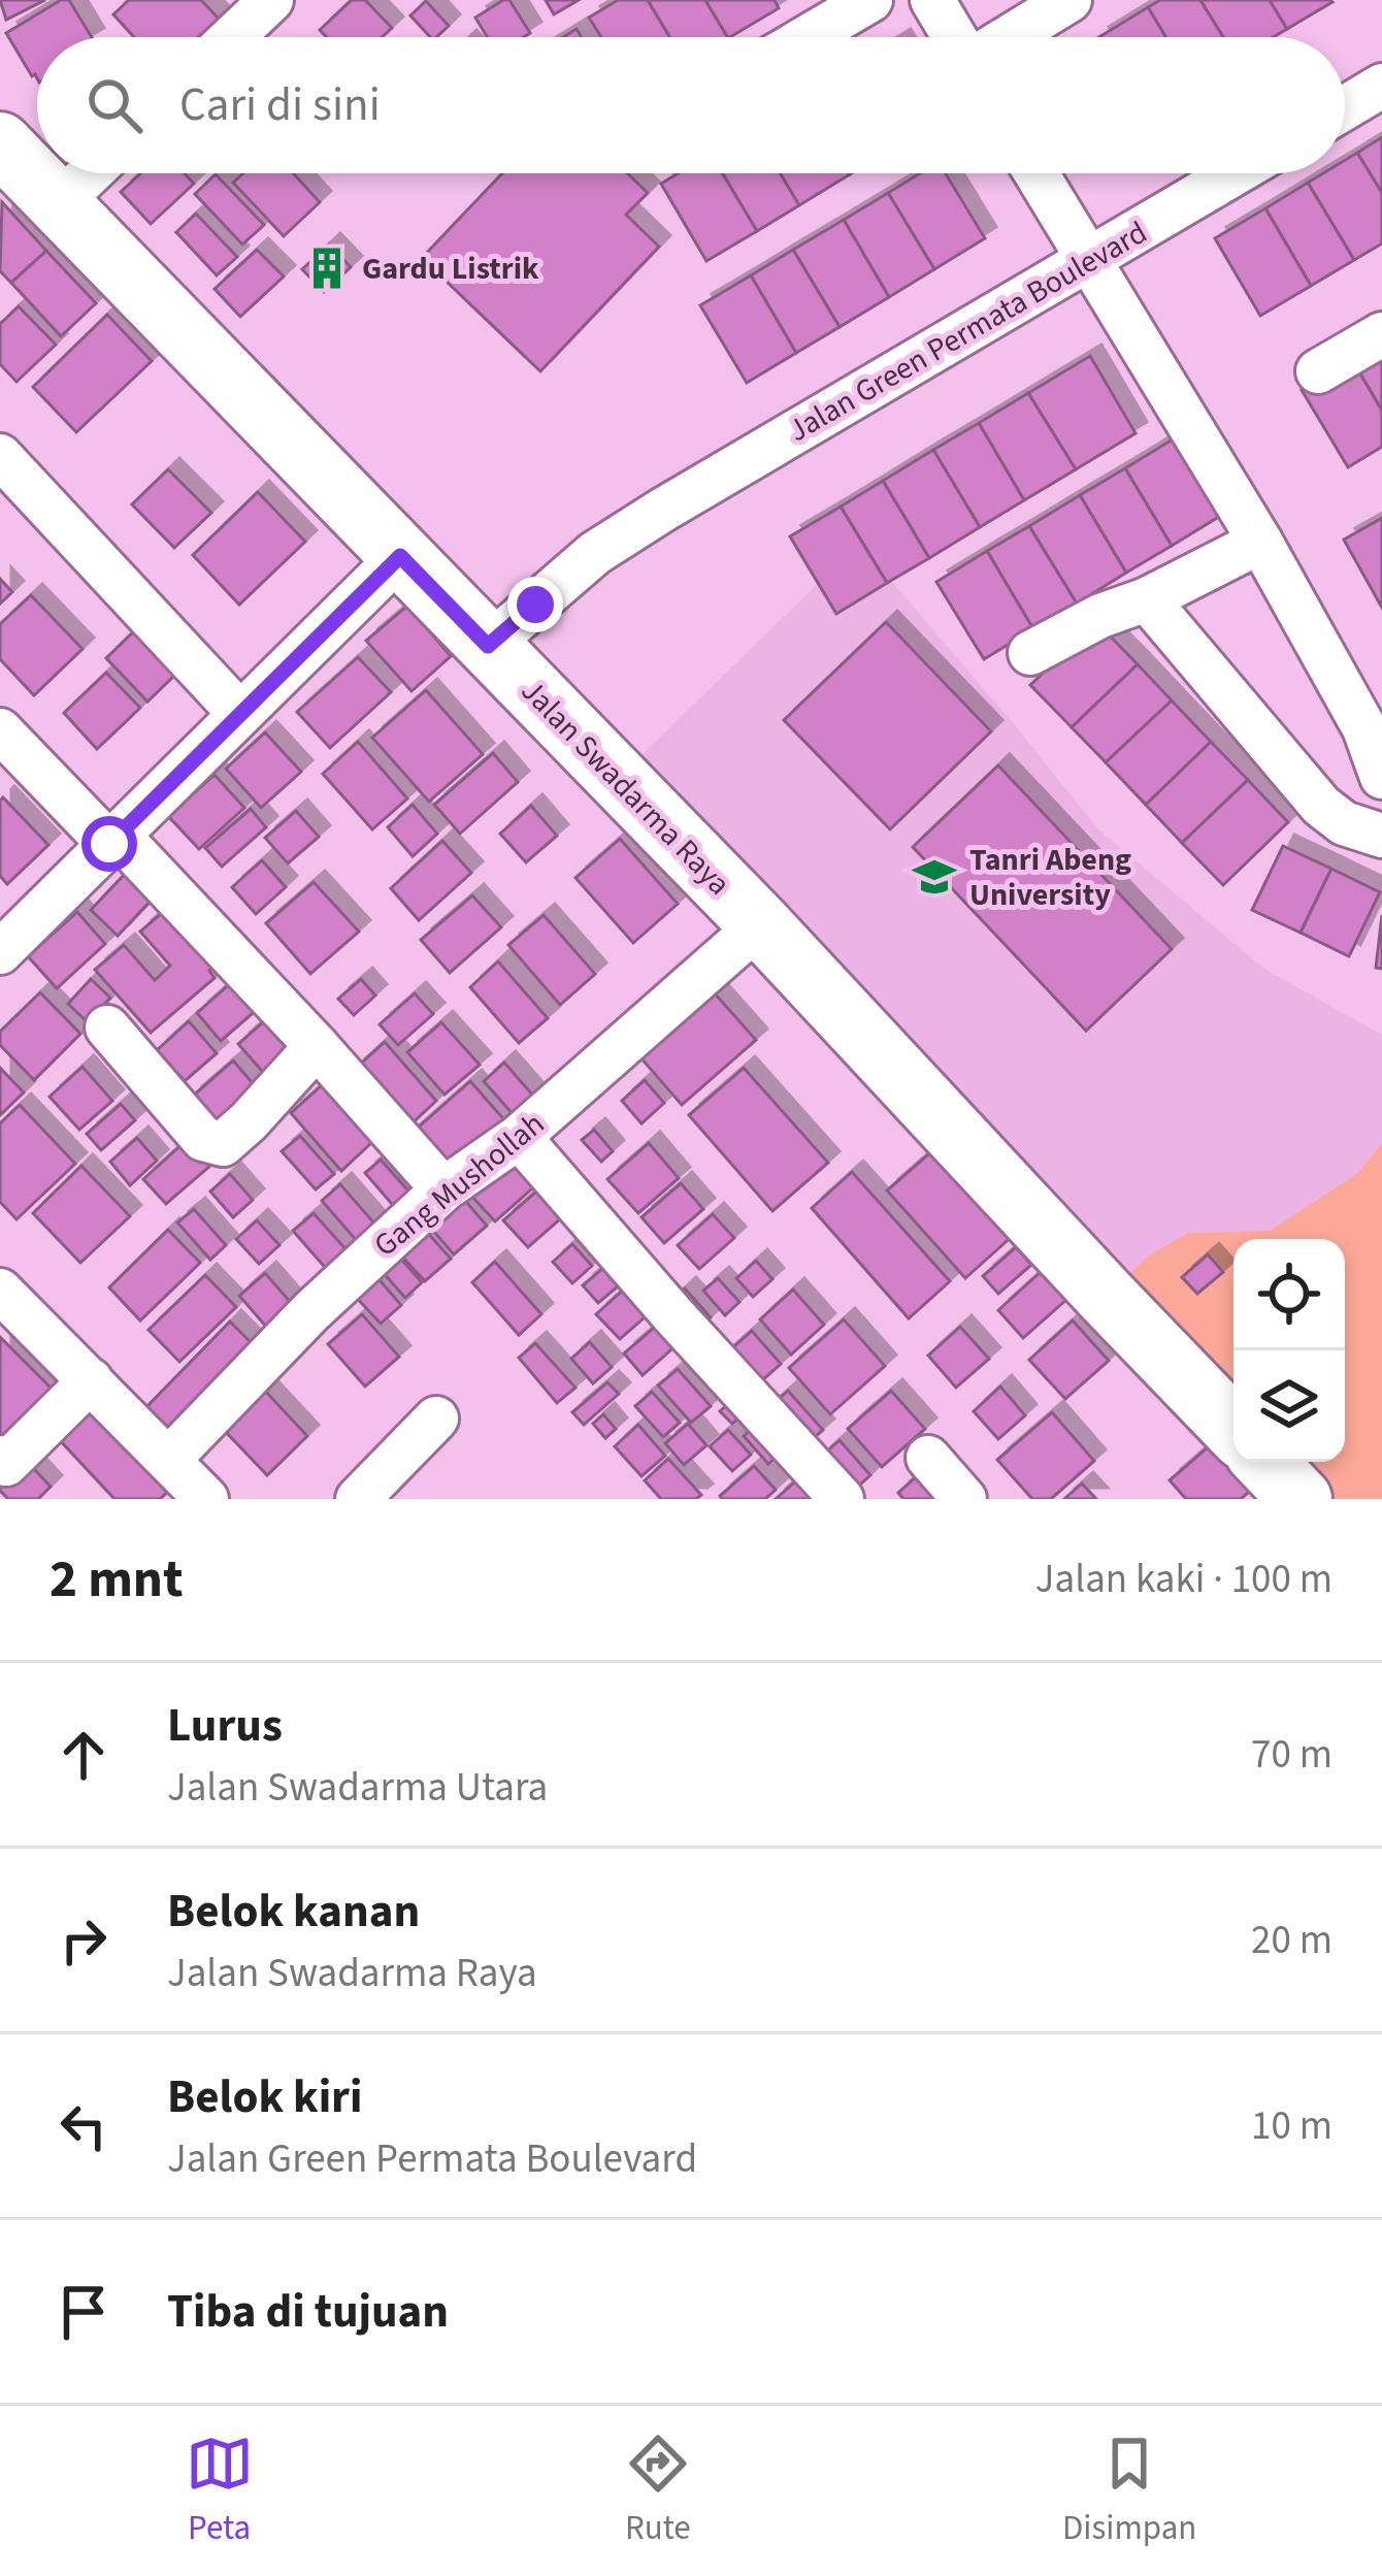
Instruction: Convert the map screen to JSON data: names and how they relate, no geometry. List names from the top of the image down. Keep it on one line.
{"streets":{"main road":["Jalan Swadarma Raya"],"street":["Jalan Green Permata Boulevard","Gang Mushollah"]},"crossings":[["Jalan Green Permata Boulevard","Jalan Swadarma Raya"],["Jalan Swadarma Raya","Gang Mushollah"]],"places":{"building":["Gardu Listrik"],"school or university":["Tanri Abeng University"]},"page":{"search":"Cari di sini","heading":["2 mnt","Jalan kaki · 100 m"],"list":[["Lurus","Jalan Swadarma Utara","70 m"],["Belok kanan","Jalan Swadarma Raya","20 m"],["Belok kiri","Jalan Green Permata Boulevard","10 m"],"Tiba di tujuan"],"nav":["Peta","Rute","Disimpan"]}}
